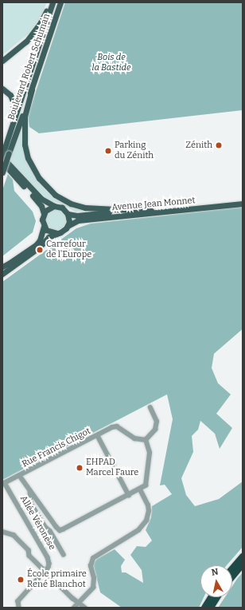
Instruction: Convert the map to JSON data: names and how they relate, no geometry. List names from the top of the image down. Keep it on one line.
{"streets":{"main road":["Boulevard Robert Schuman","Avenue Jean Monnet"],"street":["Rue Francis Chigot","Allée Véronèse"]},"crossings":[["Rue Francis Chigot","Allée Véronèse"]],"parks":["Bois de la Bastide"],"places":["Zénith","Parking du Zénith","Carrefour de l'Europe","EHPAD Marcel Faure","École primaire René Blanchot"],"north":"top"}
